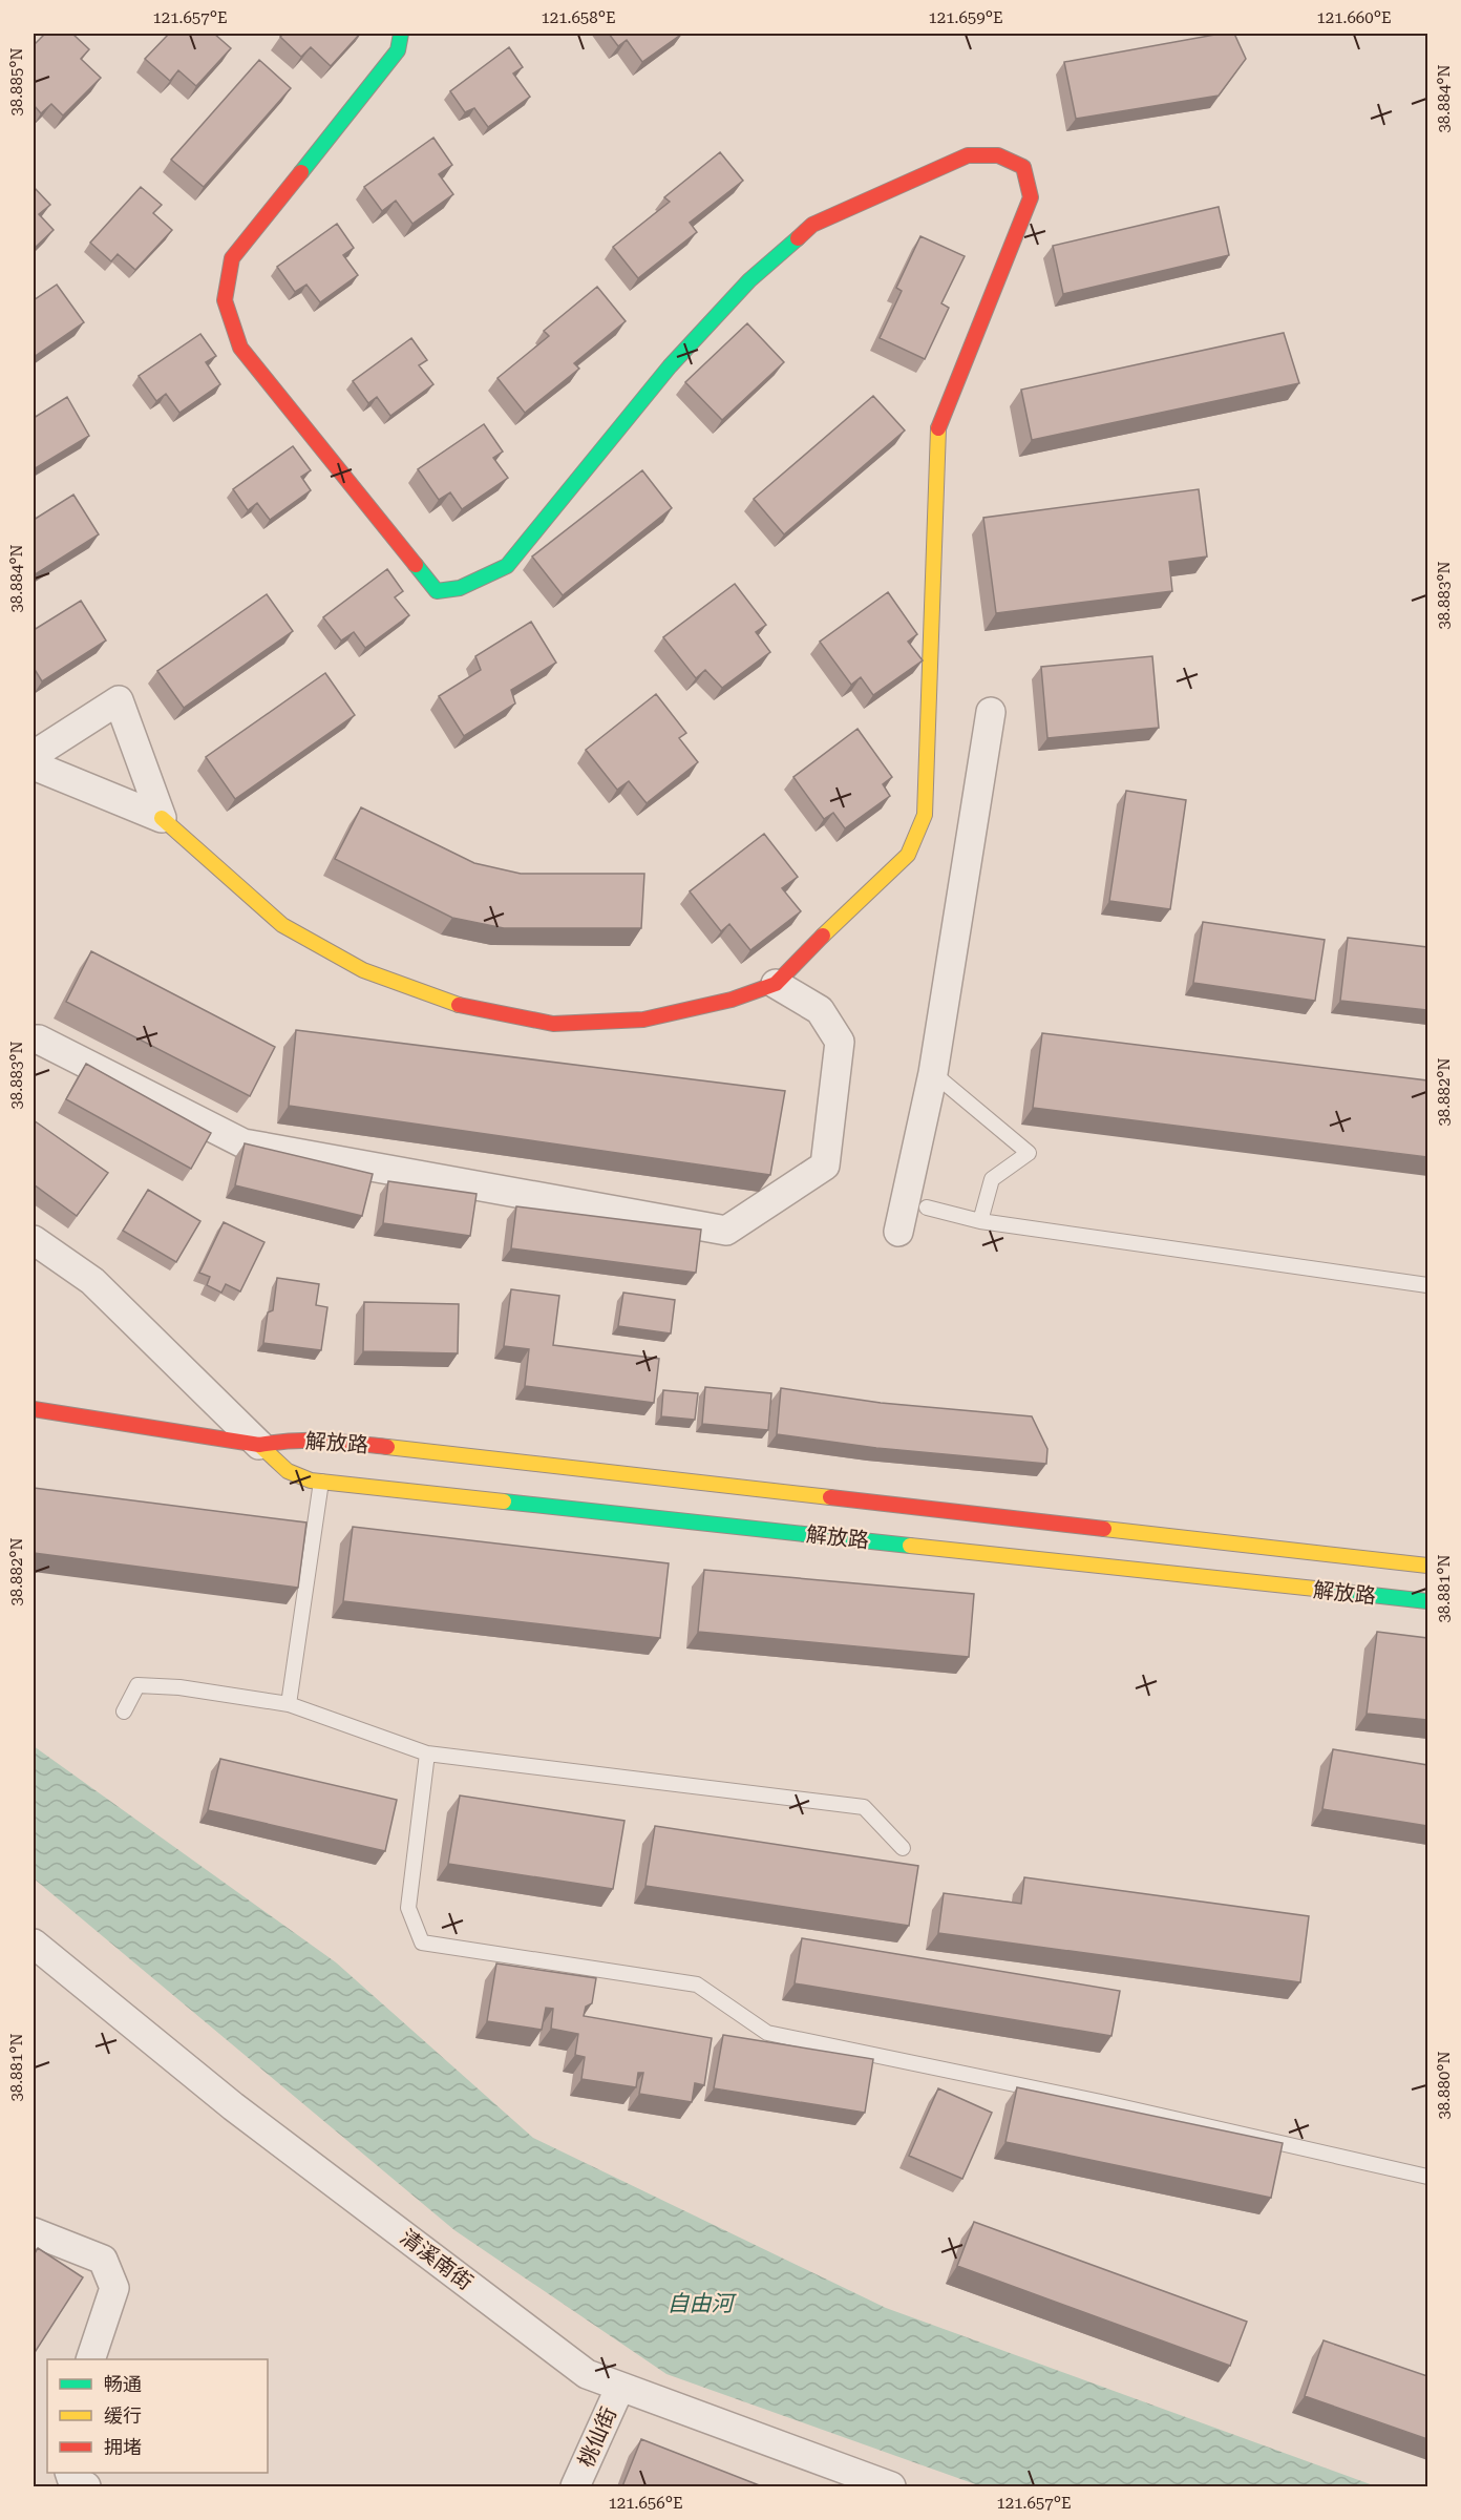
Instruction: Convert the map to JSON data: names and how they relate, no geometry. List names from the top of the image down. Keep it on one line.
{"streets":{"street":["解放路","清溪南街","桃仙街"]},"crossings":[["清溪南街","桃仙街"]],"water":["自由河"],"legend":["畅通","缓行","拥堵"],"coordinates":["121.657°E","121.658°E","121.659°E","121.660°E","38.885°N","38.884°N","38.883°N","38.882°N","38.881°N","38.880°N","121.656°E"]}
